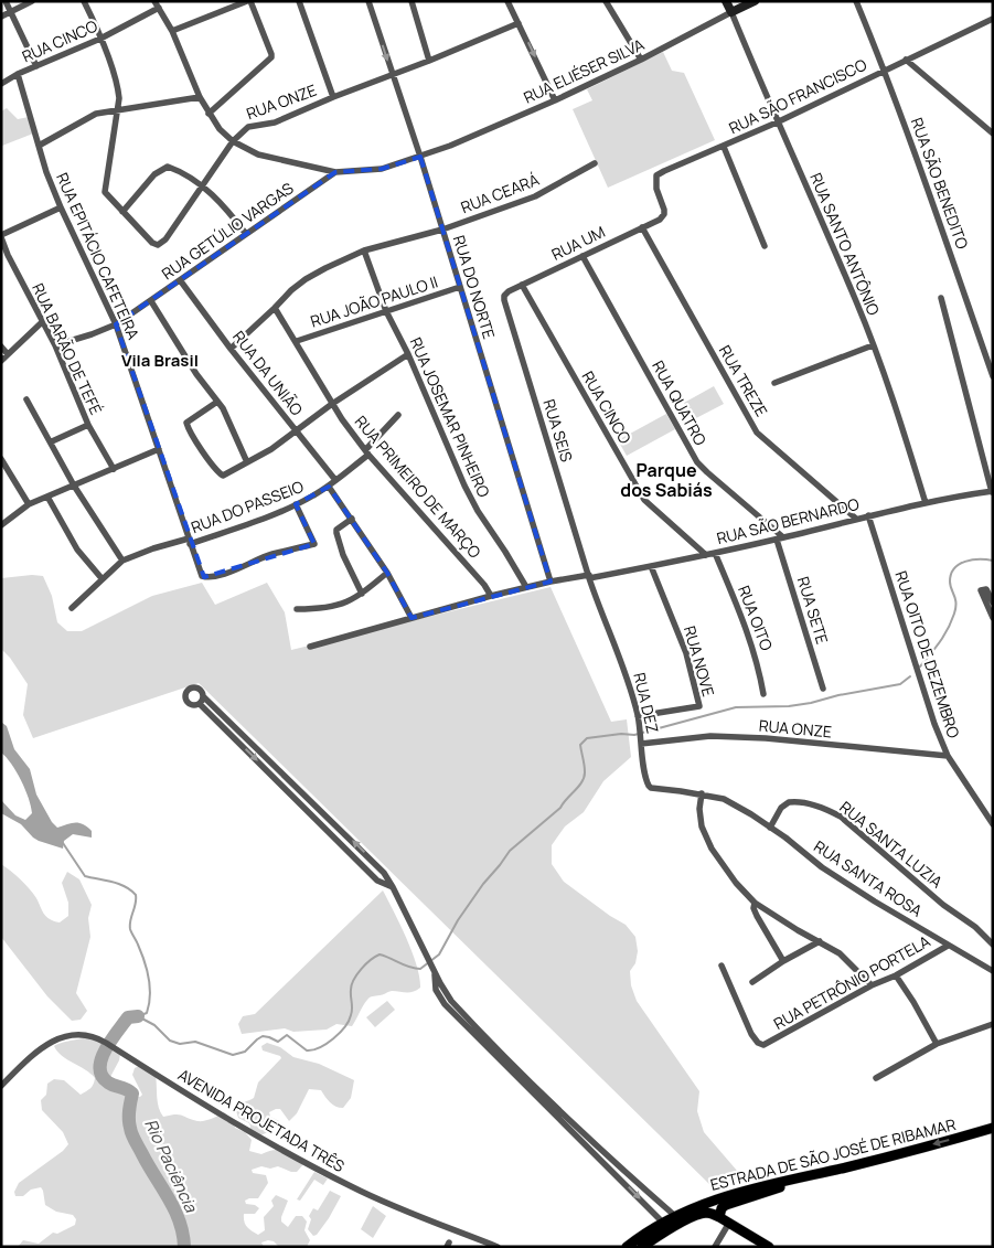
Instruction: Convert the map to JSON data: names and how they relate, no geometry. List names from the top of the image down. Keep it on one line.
{"streets":{"main road":["ESTRADA DE SÃO JOSÉ DE RIBAMAR"],"street":["RUA CINCO","RUA ELIÉSER SILVA","RUA SÃO FRANCISCO","RUA ONZE","RUA SÃO BENEDITO","RUA CEARÁ","RUA GETÚLIO VARGAS","RUA UM","RUA SANTO ANTÔNIO","RUA EPITÁCIO CAFETEIRA","RUA DO NORTE","RUA JOÃO PAULO II","RUA BARÃO DE TEFÉ","RUA DA UNIÃO","RUA TREZE","RUA QUATRO","RUA JOSEMAR PINHEIRO","RUA SEIS","RUA PRIMEIRO DE MARÇO","RUA DO PASSEIO","RUA SÃO BERNARDO","RUA SETE","RUA OITO","RUA OITO DE DEZEMBRO","RUA NOVE","RUA DEZ","RUA SANTA LUZIA","RUA SANTA ROSA","RUA PETRÔNIO PORTELA","AVENIDA PROJETADA TRÊS"]},"crossings":[["RUA CINCO","RUA UM"],["RUA CINCO","RUA EPITÁCIO CAFETEIRA"],["RUA CINCO","RUA SÃO BERNARDO"],["RUA ELIÉSER SILVA","RUA SANTO ANTÔNIO"],["RUA ELIÉSER SILVA","RUA DO NORTE"],["RUA SÃO FRANCISCO","RUA SÃO BENEDITO"],["RUA SÃO FRANCISCO","RUA UM"],["RUA SÃO FRANCISCO","RUA SANTO ANTÔNIO"],["RUA ONZE","RUA DO NORTE"],["RUA ONZE","RUA OITO DE DEZEMBRO"],["RUA ONZE","RUA DEZ"],["RUA CEARÁ","RUA DO NORTE"],["RUA CEARÁ","RUA DA UNIÃO"],["RUA CEARÁ","RUA JOSEMAR PINHEIRO"],["RUA CEARÁ","RUA PRIMEIRO DE MARÇO"],["RUA GETÚLIO VARGAS","RUA EPITÁCIO CAFETEIRA"],["RUA GETÚLIO VARGAS","RUA BARÃO DE TEFÉ"],["RUA GETÚLIO VARGAS","RUA DA UNIÃO"],["RUA UM","RUA TREZE"],["RUA UM","RUA QUATRO"],["RUA UM","RUA SEIS"],["RUA SANTO ANTÔNIO","RUA SÃO BERNARDO"],["RUA EPITÁCIO CAFETEIRA","RUA DO PASSEIO"],["RUA DO NORTE","RUA JOÃO PAULO II"],["RUA DO NORTE","RUA SÃO BERNARDO"],["RUA JOÃO PAULO II","RUA JOSEMAR PINHEIRO"],["RUA JOÃO PAULO II","RUA PRIMEIRO DE MARÇO"],["RUA DA UNIÃO","RUA DO PASSEIO"],["RUA TREZE","RUA SÃO BERNARDO"],["RUA QUATRO","RUA SÃO BERNARDO"],["RUA QUATRO","RUA SETE"],["RUA JOSEMAR PINHEIRO","RUA SÃO BERNARDO"],["RUA SEIS","RUA SÃO BERNARDO"],["RUA SEIS","RUA DEZ"],["RUA PRIMEIRO DE MARÇO","RUA DO PASSEIO"],["RUA PRIMEIRO DE MARÇO","RUA SÃO BERNARDO"],["RUA SÃO BERNARDO","RUA SETE"],["RUA SÃO BERNARDO","RUA OITO"],["RUA SÃO BERNARDO","RUA OITO DE DEZEMBRO"],["RUA SÃO BERNARDO","RUA NOVE"],["RUA SÃO BERNARDO","RUA DEZ"],["RUA NOVE","RUA DEZ"],["RUA DEZ","RUA SANTA ROSA"],["RUA SANTA LUZIA","RUA SANTA ROSA"],["RUA SANTA ROSA","RUA PETRÔNIO PORTELA"]],"districts":["Vila Brasil","Parque dos Sabiás"],"water":["Rio Paciência"]}
